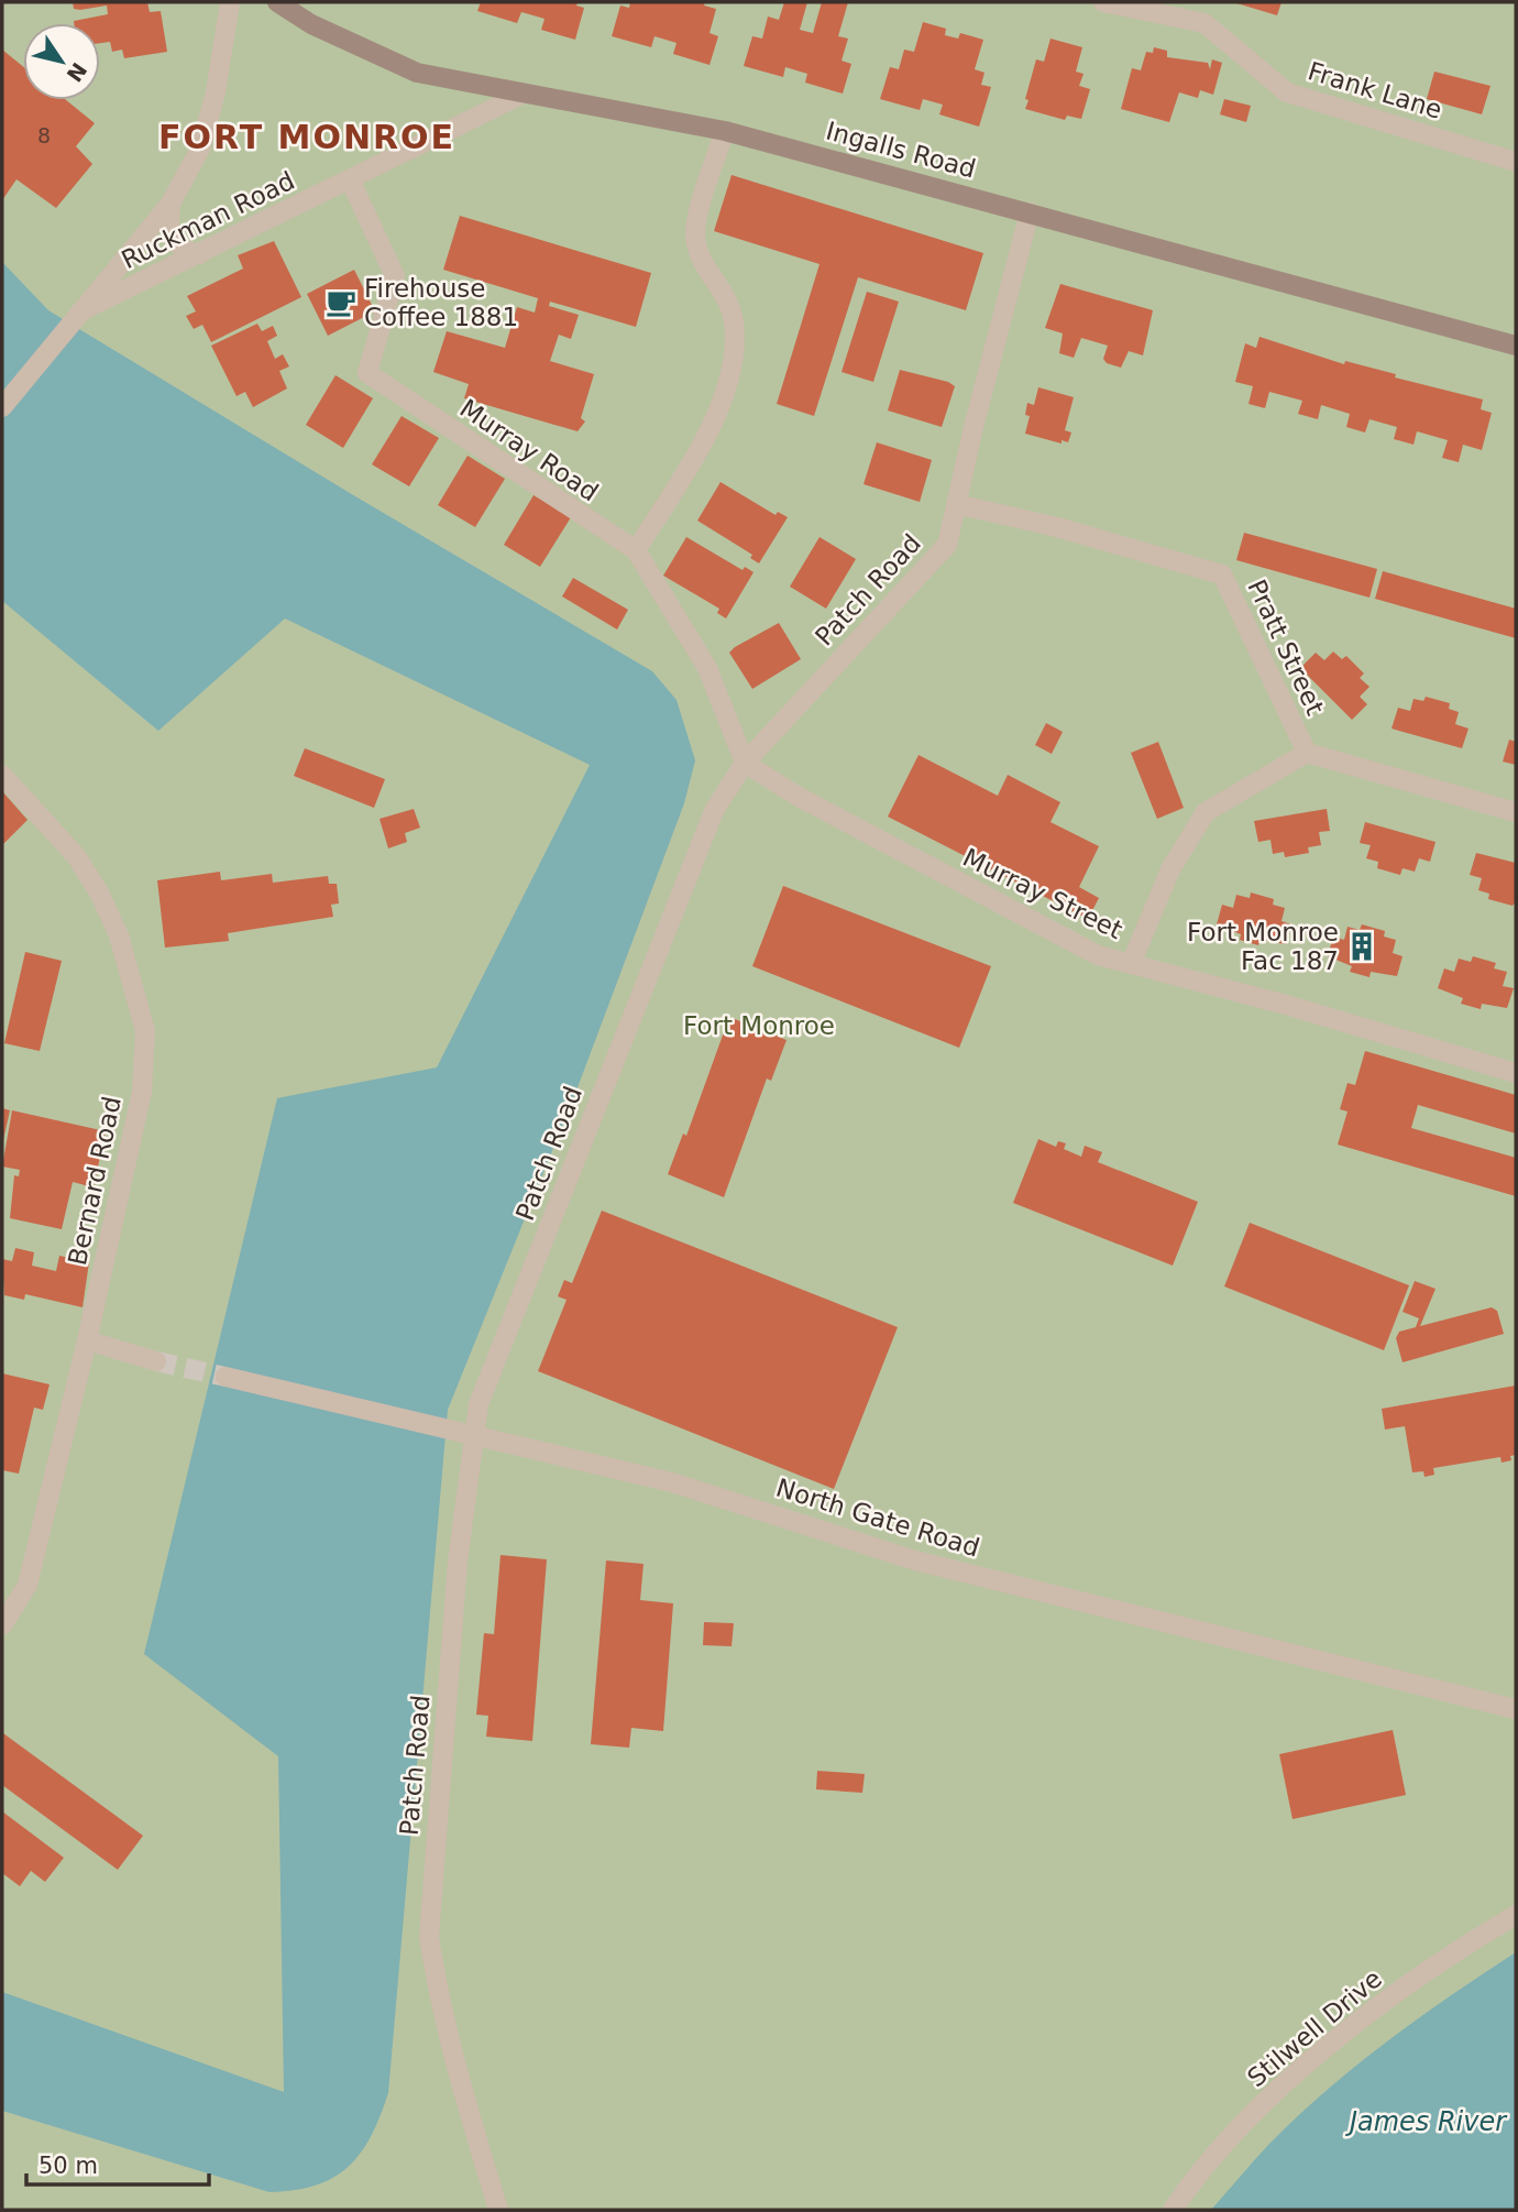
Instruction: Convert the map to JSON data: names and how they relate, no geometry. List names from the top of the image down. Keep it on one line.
{"streets":{"street":["Frank Lane","Ingalls Road","Ruckman Road","Murray Road","Patch Road","Pratt Street","Murray Street","Bernard Road","North Gate Road","Stilwell Drive"]},"crossings":[["Ingalls Road","Ruckman Road"],["Ingalls Road","Patch Road"],["Ruckman Road","Murray Road"],["Murray Road","Patch Road"],["Murray Road","Murray Street"],["Patch Road","Pratt Street"],["Patch Road","Murray Street"],["Patch Road","North Gate Road"]],"districts":["FORT MONROE"],"water":["James River"],"parks":["Fort Monroe"],"places":{"cafe":["Firehouse Coffee 1881"],"building":["Fort Monroe Fac 187"]},"house_numbers":["8"],"scale_bar":"50 m","north":"bottom right"}
